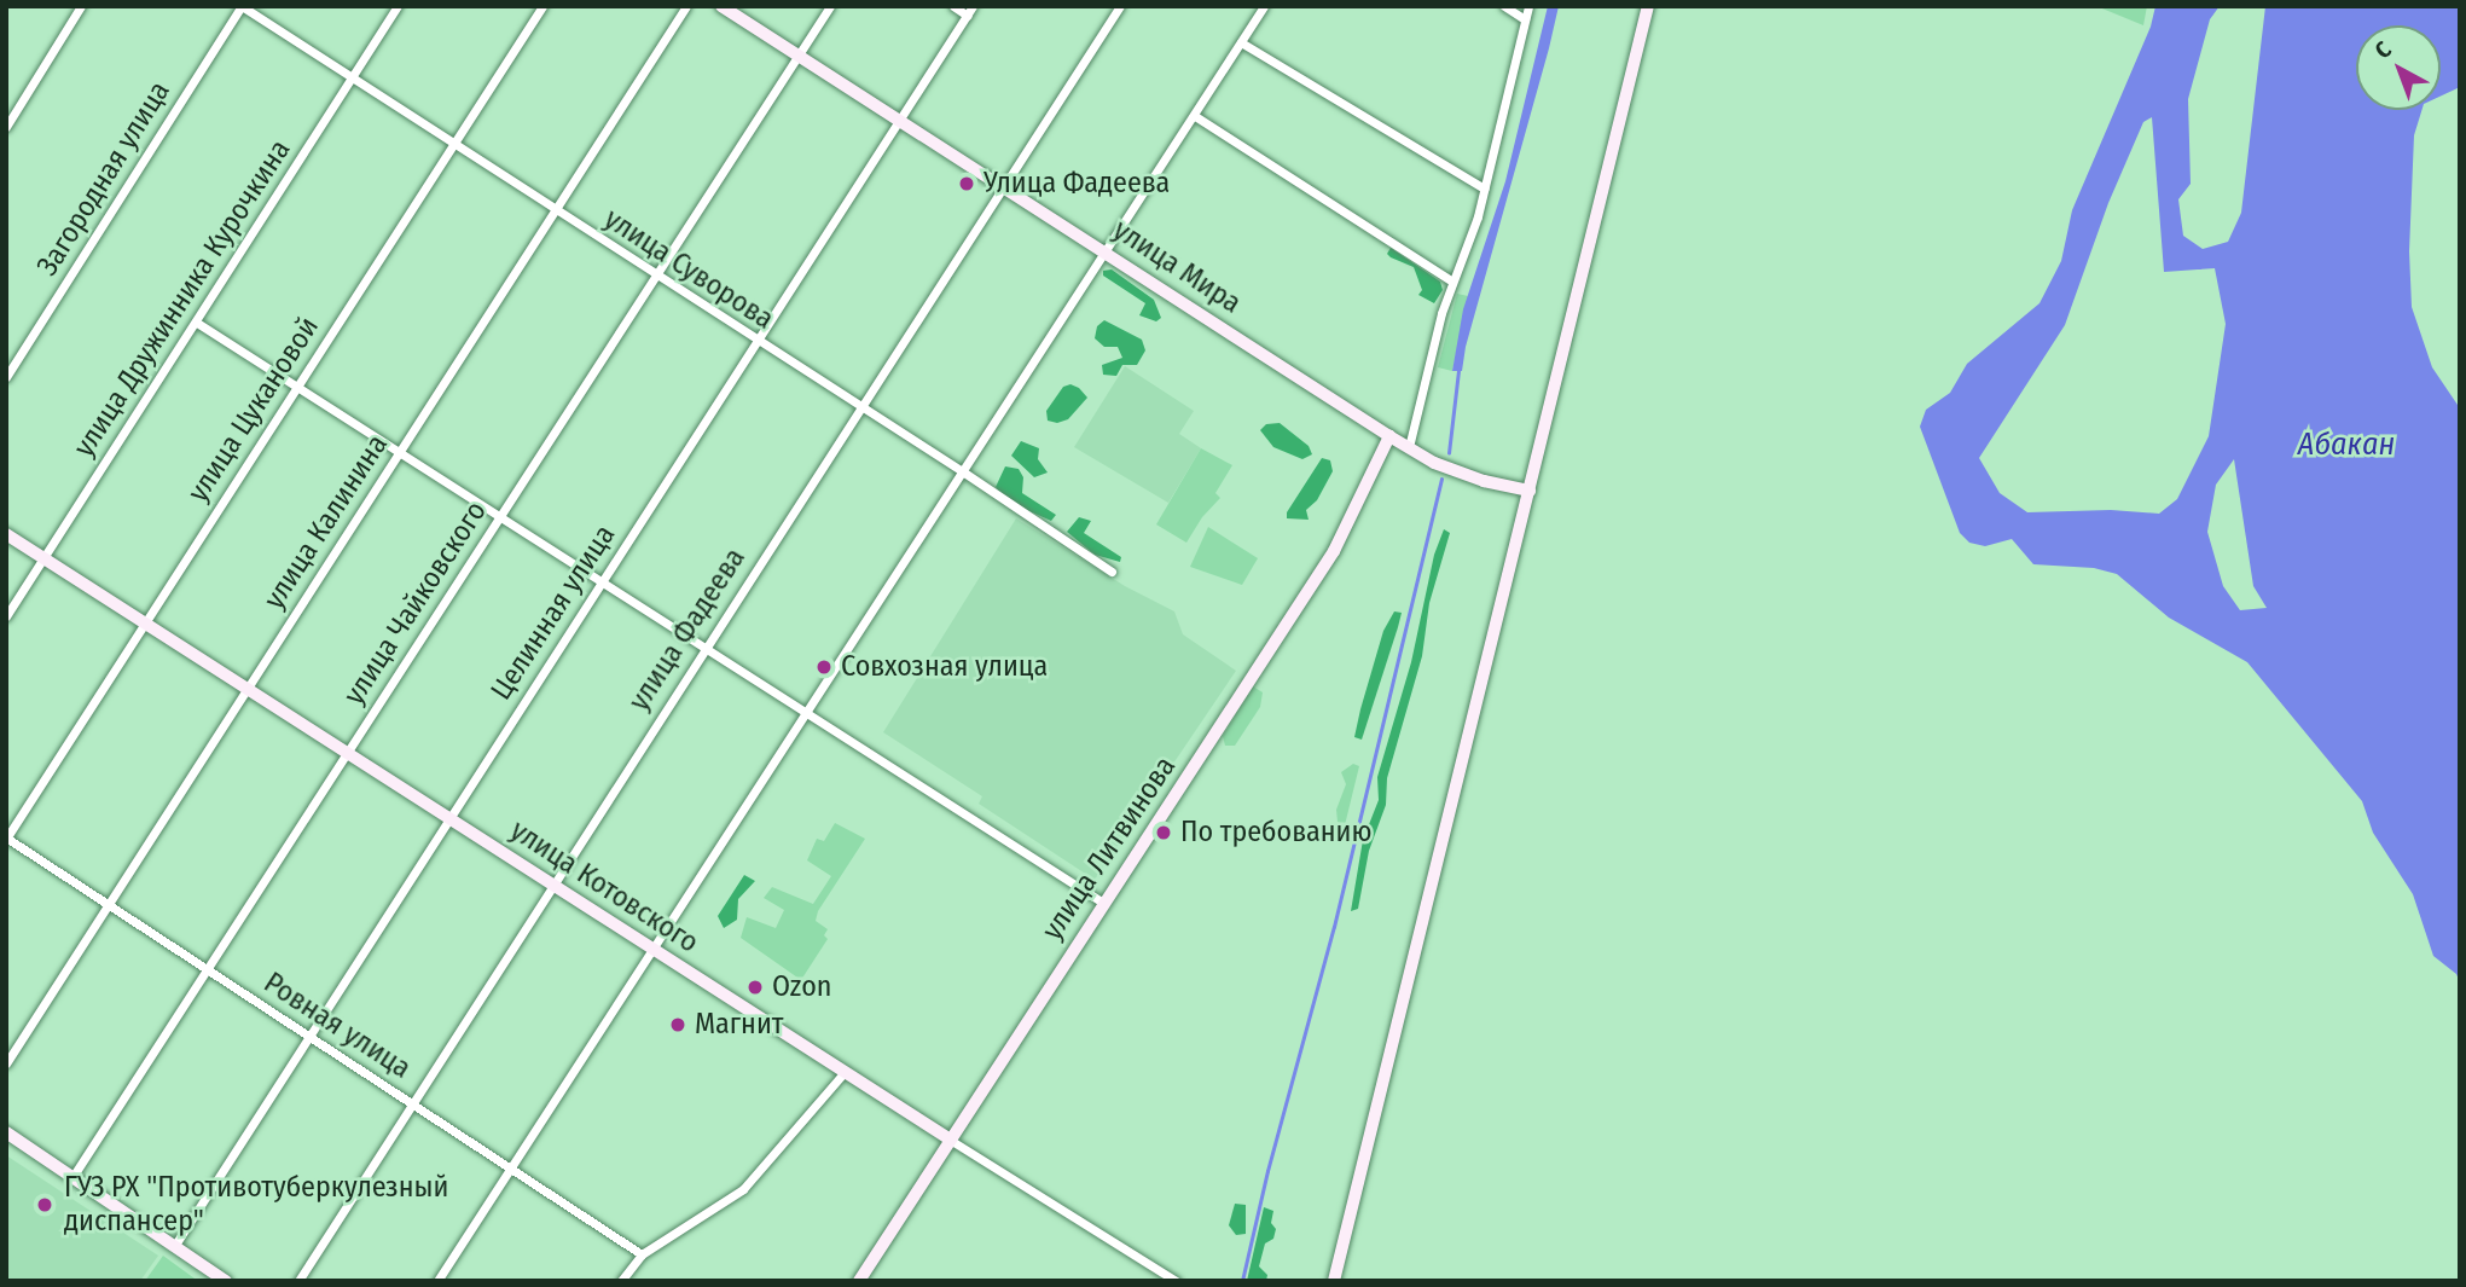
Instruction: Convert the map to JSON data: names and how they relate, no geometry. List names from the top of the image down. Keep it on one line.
{"streets":{"street":["Загородная улица","улица Мира","улица Суворова","улица Дружинника Курочкина","улица Цукановой","улица Калинина","улица Чайковского","Целинная улица","улица Фадеева","улица Литвинова","улица Котовского","Ровная улица"]},"crossings":[["Загородная улица","улица Суворова"],["улица Мира","улица Чайковского"],["улица Мира","Целинная улица"],["улица Мира","улица Фадеева"],["улица Мира","улица Литвинова"],["улица Суворова","улица Дружинника Курочкина"],["улица Суворова","улица Цукановой"],["улица Суворова","улица Калинина"],["улица Суворова","улица Чайковского"],["улица Суворова","Целинная улица"],["улица Суворова","улица Фадеева"],["улица Дружинника Курочкина","улица Котовского"],["улица Цукановой","улица Котовского"],["улица Цукановой","Ровная улица"],["улица Калинина","улица Котовского"],["улица Калинина","Ровная улица"],["улица Чайковского","улица Котовского"],["улица Чайковского","Ровная улица"],["Целинная улица","улица Котовского"],["Целинная улица","Ровная улица"],["улица Фадеева","улица Котовского"],["улица Фадеева","Ровная улица"],["улица Литвинова","улица Котовского"]],"water":["Абакан"],"places":["Улица Фадеева","Совхозная улица","По требованию","Ozon","Магнит","ГУЗ РХ \"Противотуберкулезный диспансер\""],"north":"top left"}
